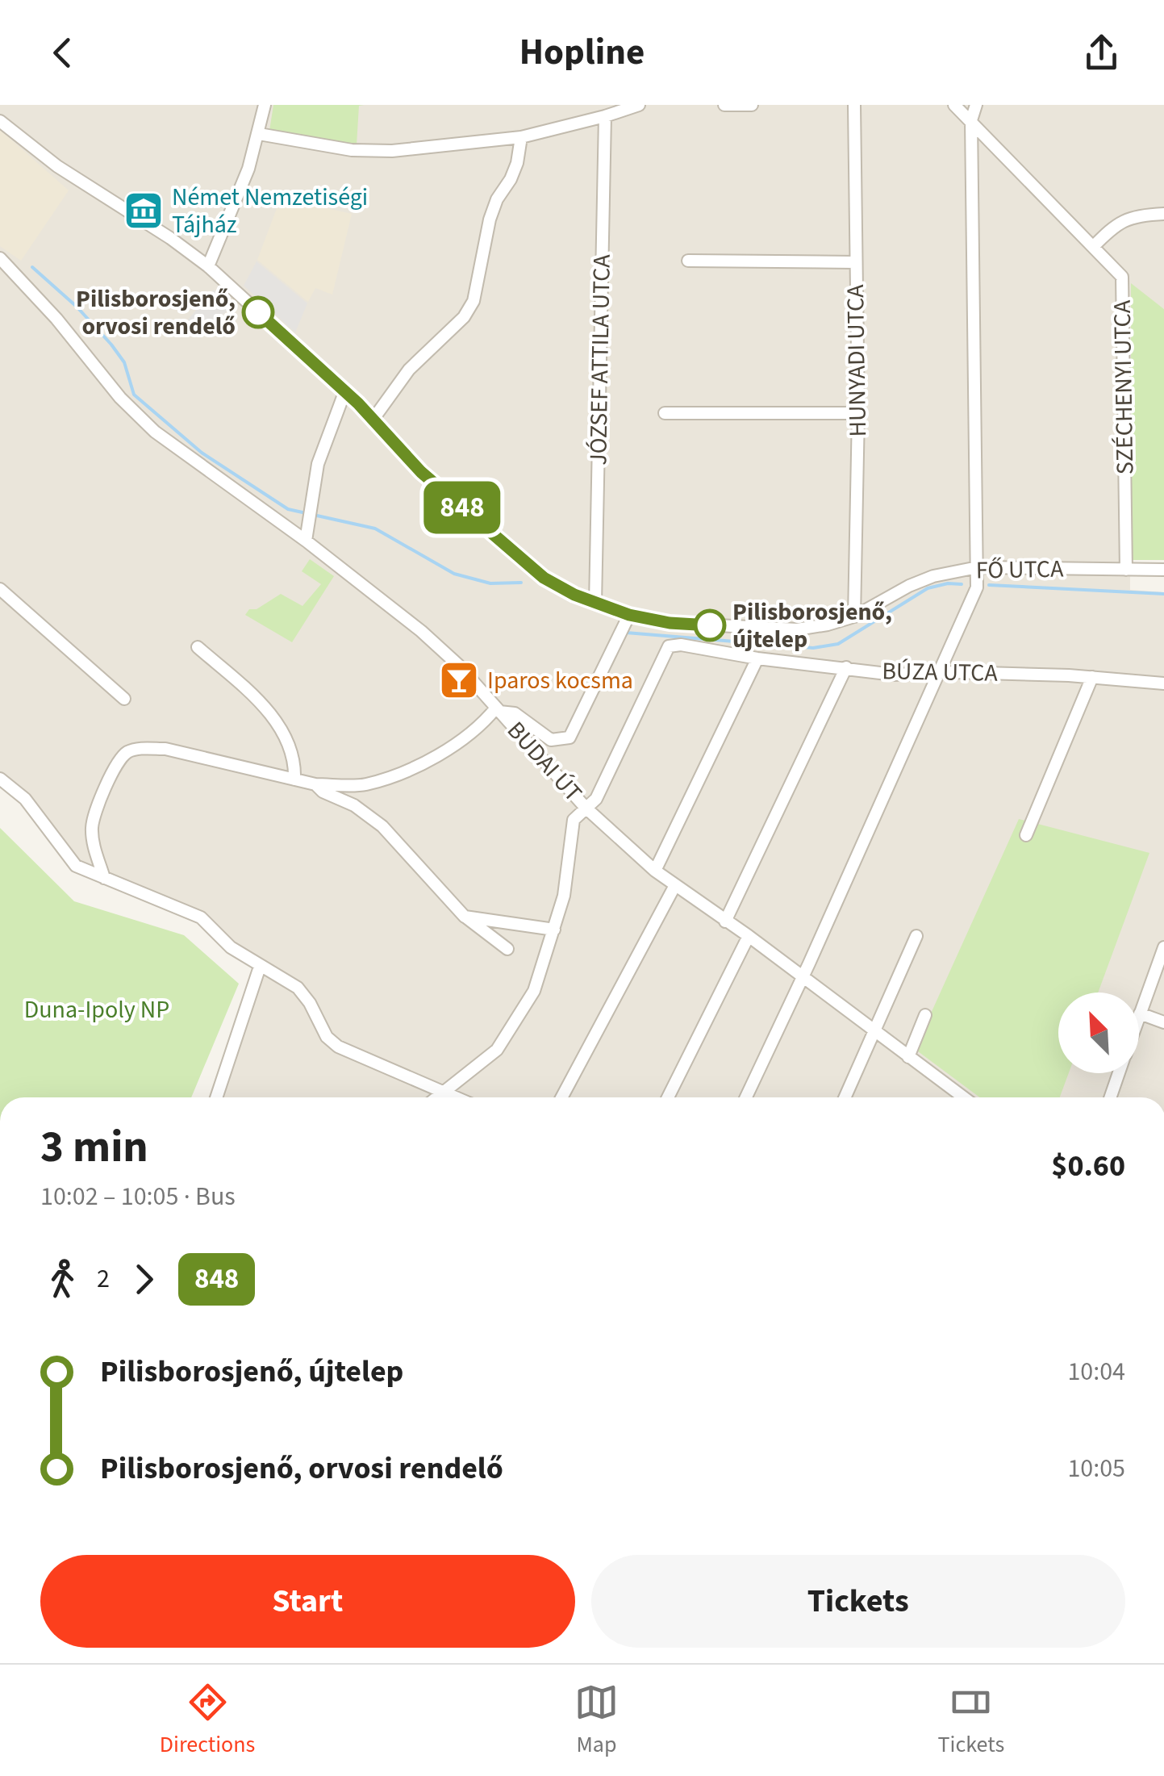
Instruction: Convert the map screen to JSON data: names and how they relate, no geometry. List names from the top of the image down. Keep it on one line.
{"streets":{"street":["JÓZSEF ATTILA UTCA","HUNYADI UTCA","SZÉCHENYI UTCA","FŐ UTCA","BÚZA UTCA","BUDAI ÚT"]},"crossings":[["JÓZSEF ATTILA UTCA","FŐ UTCA"],["HUNYADI UTCA","FŐ UTCA"],["SZÉCHENYI UTCA","FŐ UTCA"],["BÚZA UTCA","BUDAI ÚT"]],"parks":["Duna-Ipoly NP"],"places":{"museum":["Német Nemzetiségi Tájház"],"other":["Pilisborosjenő, orvosi rendelő","Pilisborosjenő, újtelep"],"bar":["Iparos kocsma"]},"lines":["bus line 848"],"north":"top left","page":{"header":"Hopline","on_map":"848","heading":["3 min","10:02 – 10:05 · Bus","$0.60"],"legs":["2","848"],"list":[{"name":"Pilisborosjenő, újtelep","value":"10:04"},{"name":"Pilisborosjenő, orvosi rendelő","value":"10:05"}],"buttons":["Start","Tickets"],"tabs":["Directions","Map","Tickets"]}}
